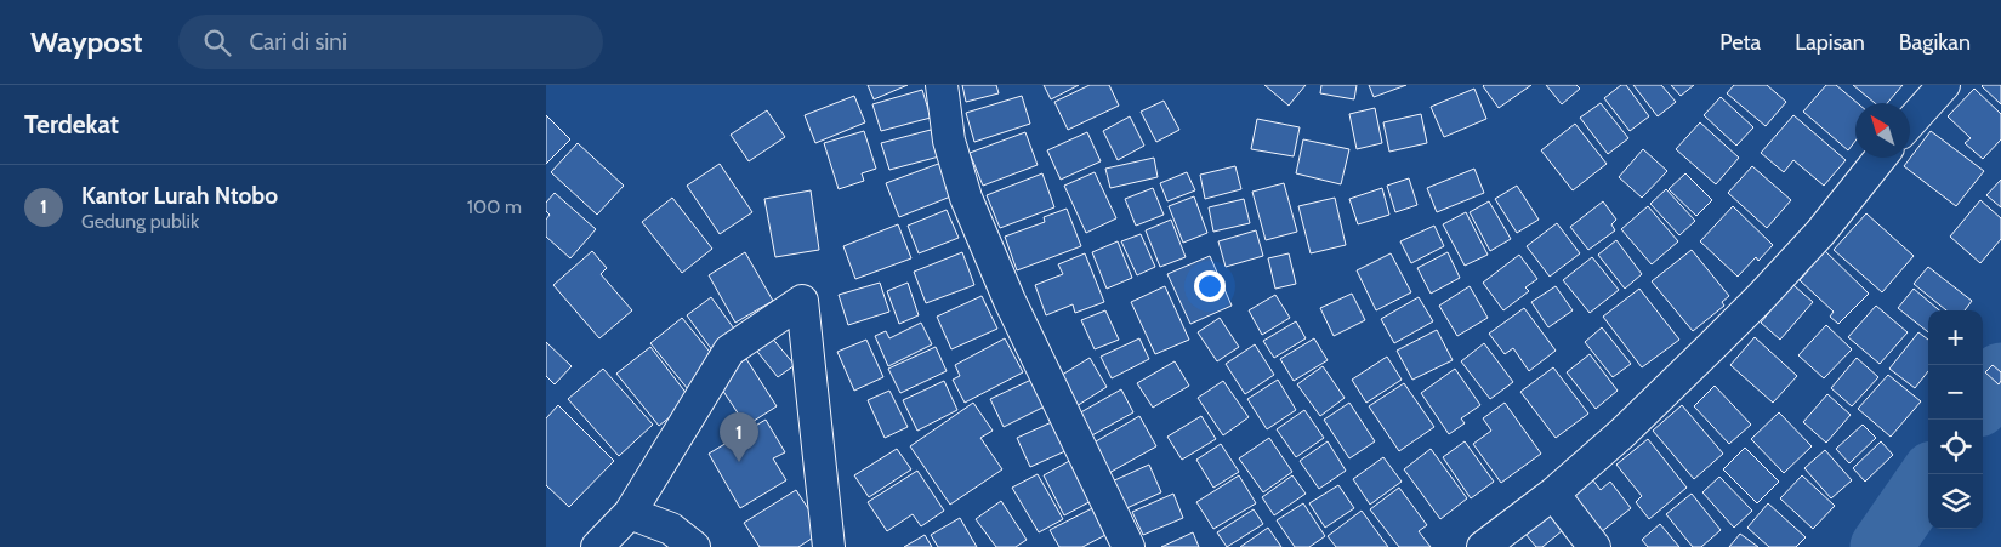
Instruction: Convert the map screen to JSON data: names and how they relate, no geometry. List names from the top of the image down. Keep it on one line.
{"north":"top left","page":{"header":"Waypost","search":"Cari di sini","nav":["Peta","Lapisan","Bagikan"],"heading":"Terdekat","list":[{"mark":"1","name":"Kantor Lurah Ntobo","note":"Gedung publik","value":"100 m"}],"map_buttons":["+","−"],"pins":"1"}}
